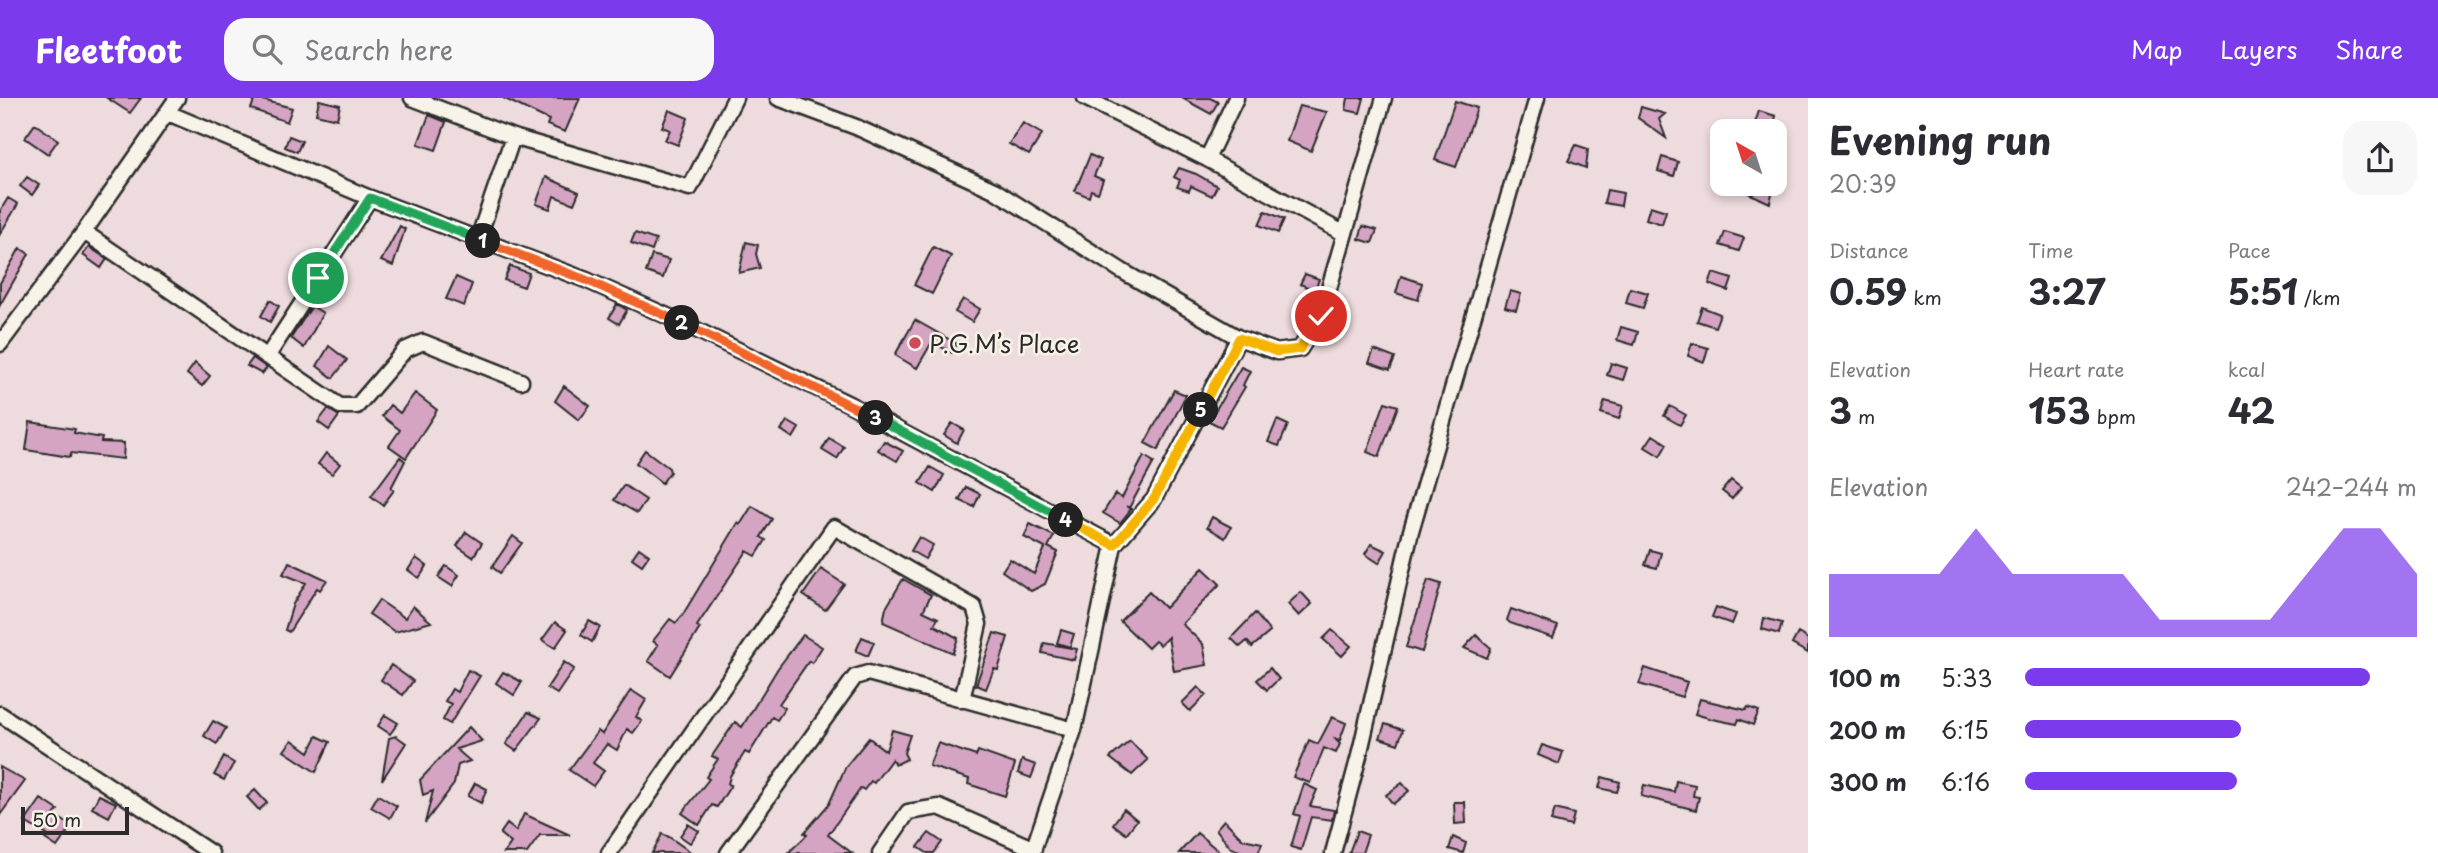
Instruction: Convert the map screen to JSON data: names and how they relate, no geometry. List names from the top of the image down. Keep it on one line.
{"places":["P.G.M’s Place"],"scale_bar":"50 m","north":"top left","page":{"header":"Fleetfoot","search":"Search here","nav":["Map","Layers","Share"],"heading":["Evening run","20:39"],"stats":[["Distance","0.59 km"],["Time","3:27"],["Pace","5:51 /km"],["Elevation","3 m"],["Heart rate","153 bpm"],["kcal","42"]],"pins":["1","2","5","3","4"],"chart":["Elevation","242–244 m"],"list":[{"name":"100 m","note":"5:33"},{"name":"200 m","note":"6:15"},{"name":"300 m","note":"6:16"}],"scale":"50 m"}}
